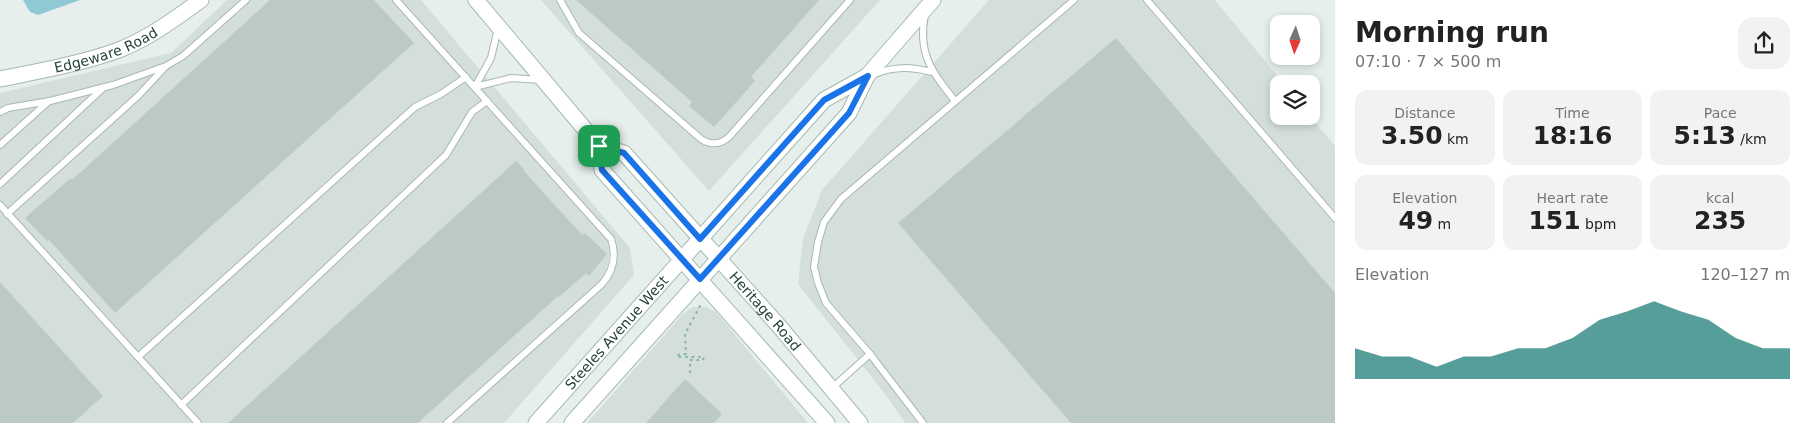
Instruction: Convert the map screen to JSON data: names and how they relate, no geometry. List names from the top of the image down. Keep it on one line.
{"streets":{"main road":["Edgeware Road","Heritage Road","Steeles Avenue West"]},"crossings":[["Heritage Road","Steeles Avenue West"]],"north":"bottom","page":{"heading":["Morning run","07:10 · 7 × 500 m"],"stats":[["Distance","3.50 km"],["Time","18:16"],["Pace","5:13 /km"],["Elevation","49 m"],["Heart rate","151 bpm"],["kcal","235"]],"chart":["Elevation","120–127 m"]}}
